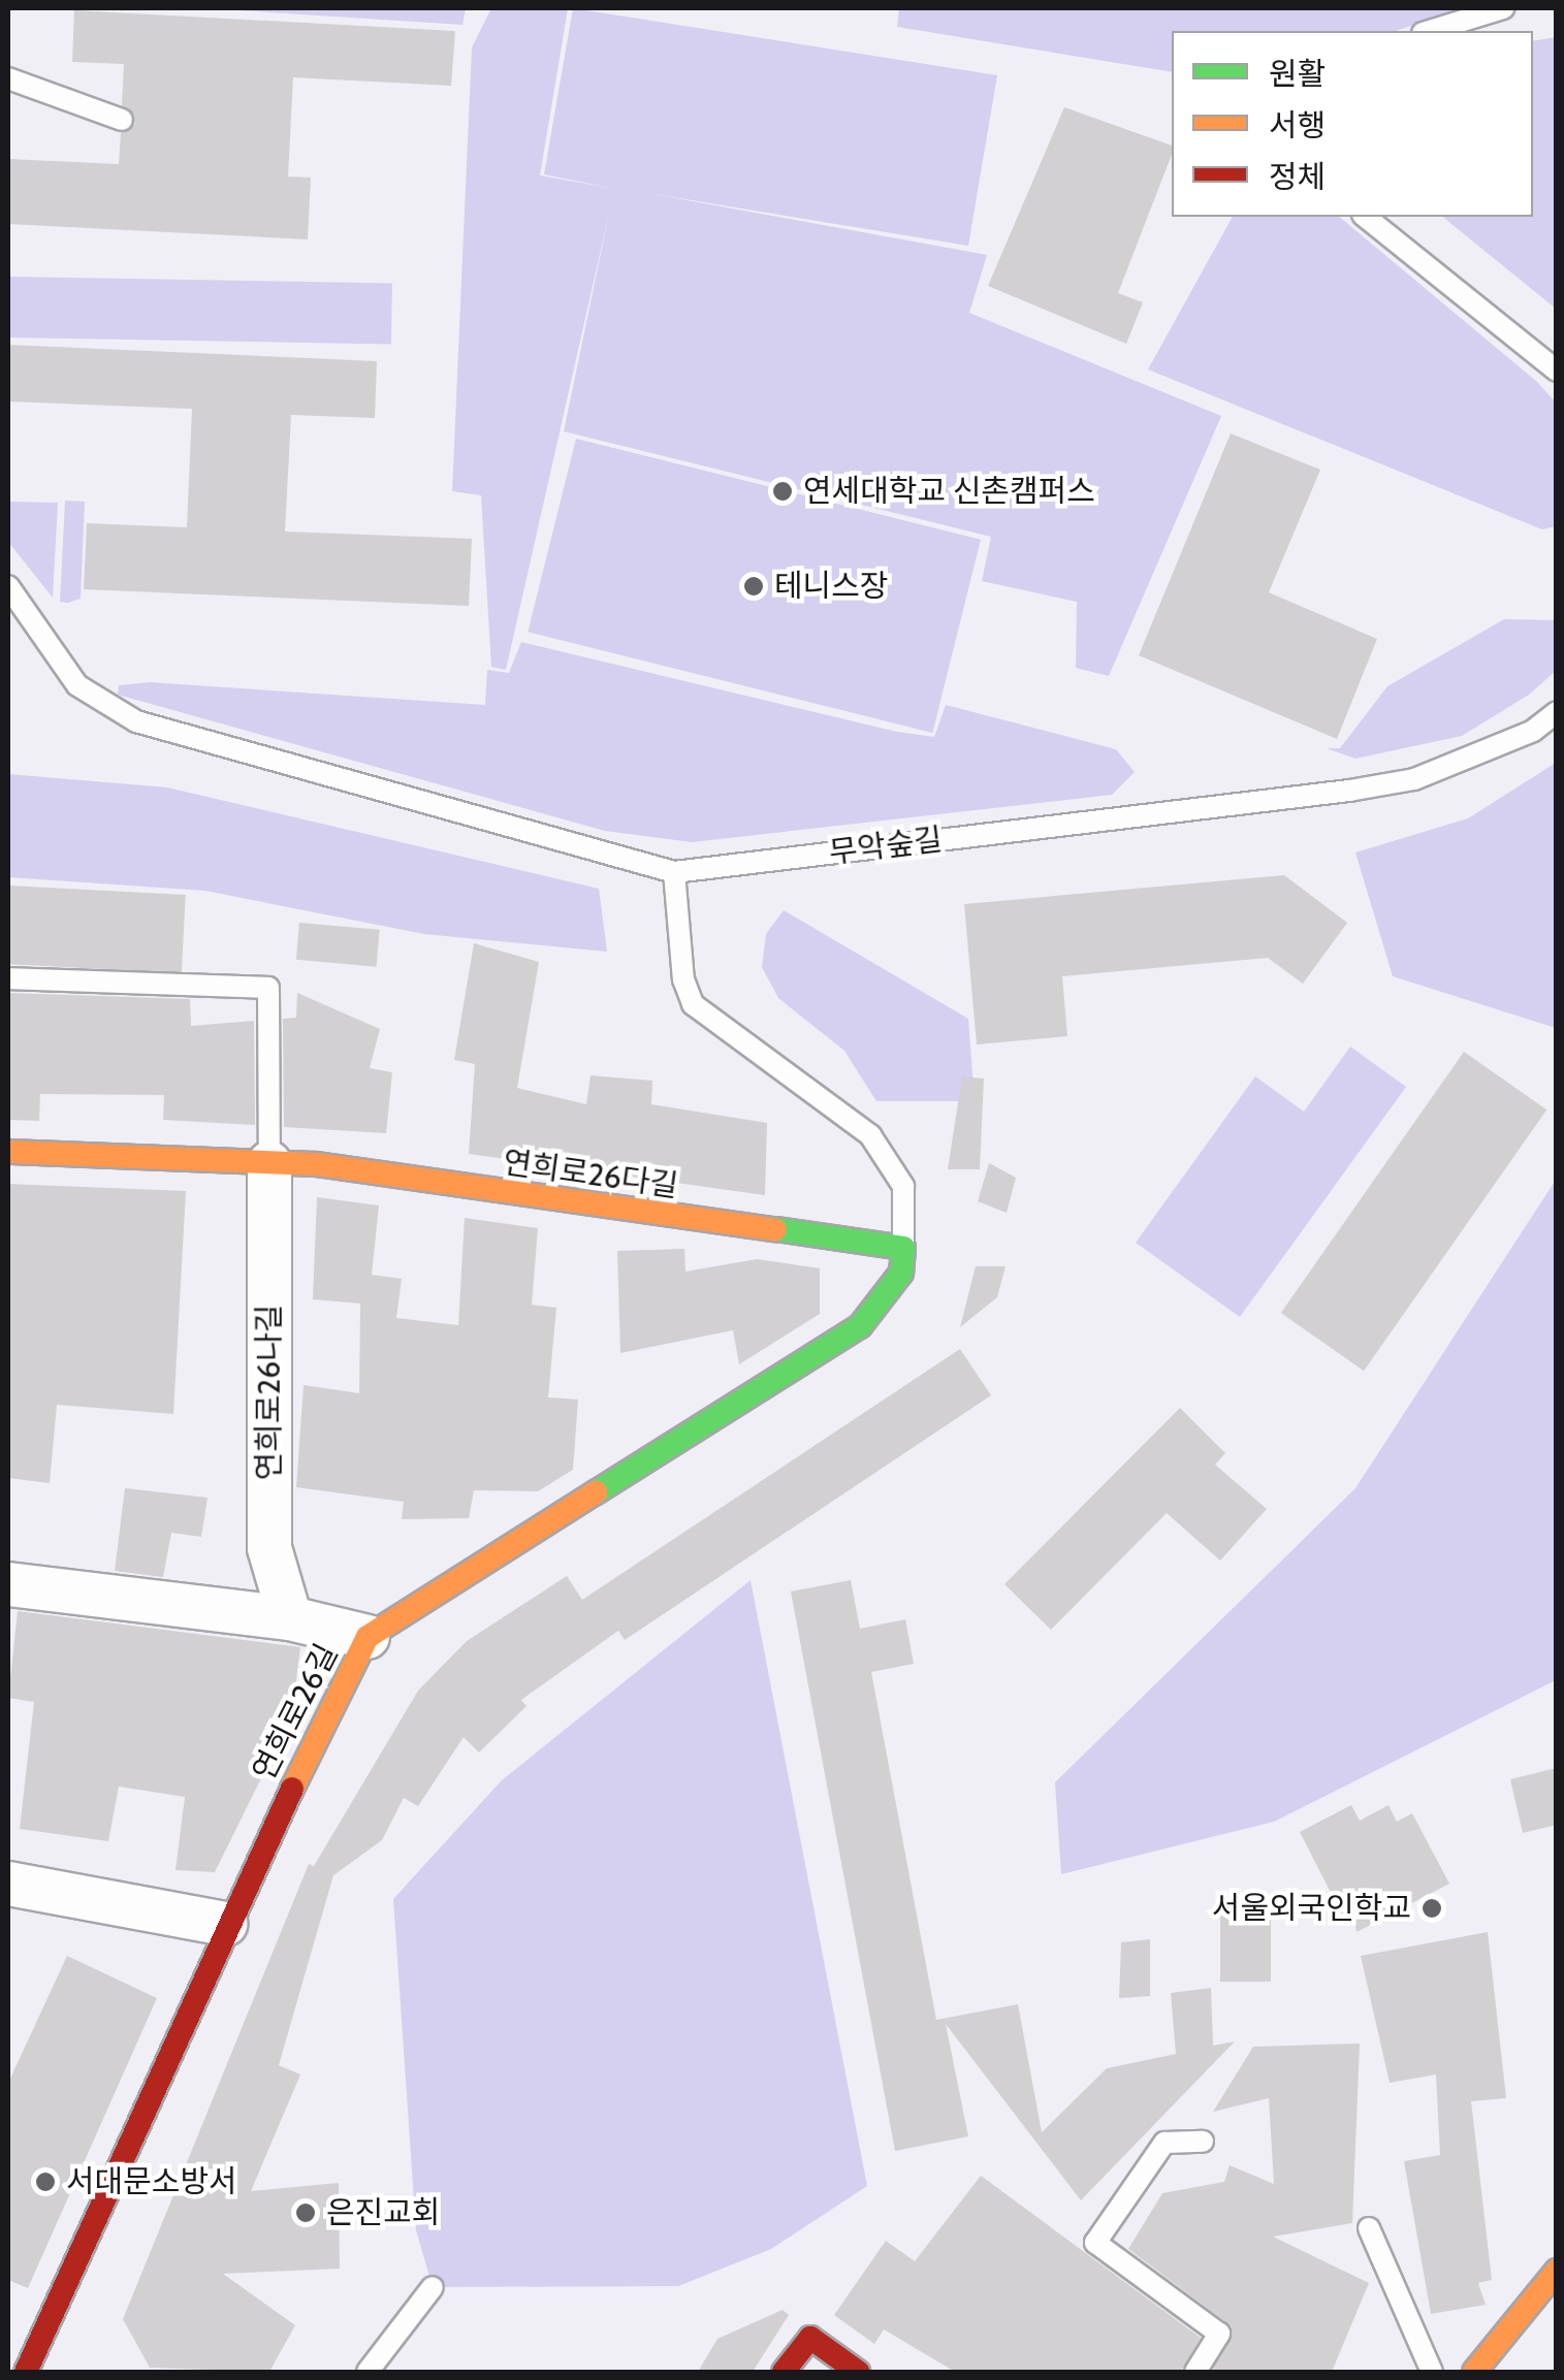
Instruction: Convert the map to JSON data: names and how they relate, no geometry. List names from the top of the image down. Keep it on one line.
{"streets":{"street":["연희로26다길","연희로26나길","연희로26길"],"lane":["무악숲길"]},"crossings":[["연희로26다길","연희로26나길"],["연희로26다길","연희로26길"]],"places":["연세대학교 신촌캠퍼스","테니스장","서울외국인학교","서대문소방서","은진교회"],"legend":["원활","서행","정체"]}
